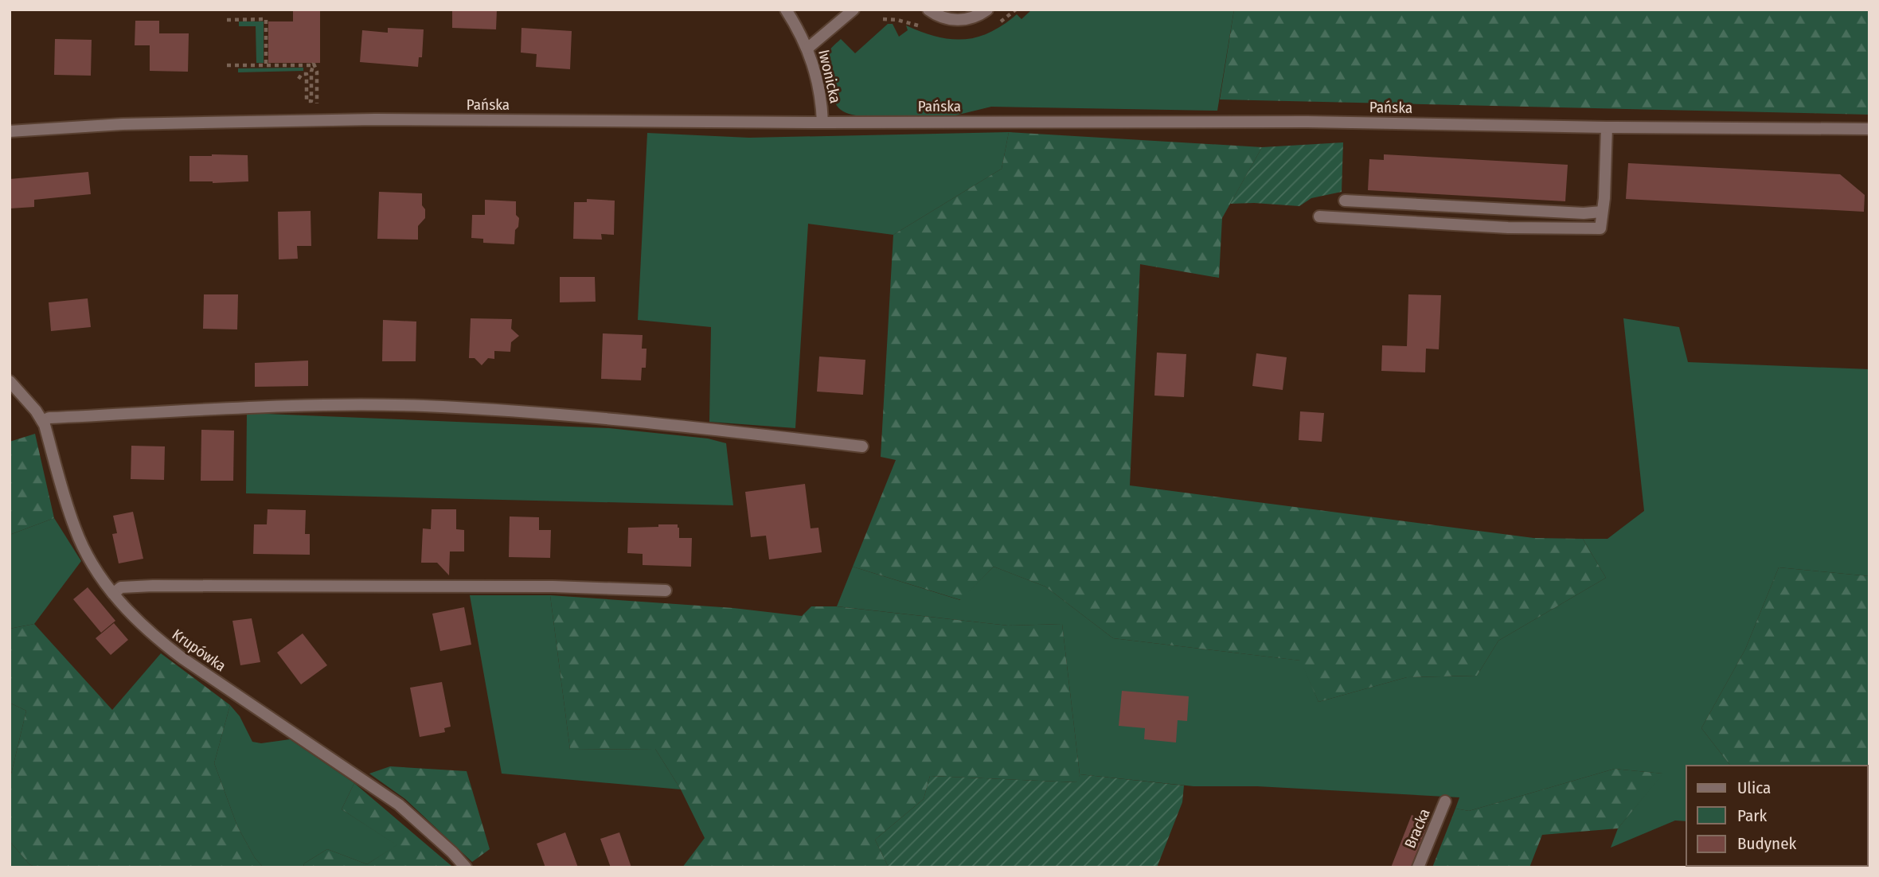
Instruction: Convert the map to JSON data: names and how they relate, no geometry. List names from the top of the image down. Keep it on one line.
{"streets":{"street":["Iwonicka","Pańska","Krupówka","Bracka"]},"crossings":[["Iwonicka","Pańska"]],"legend":["Ulica","Park","Budynek"]}
